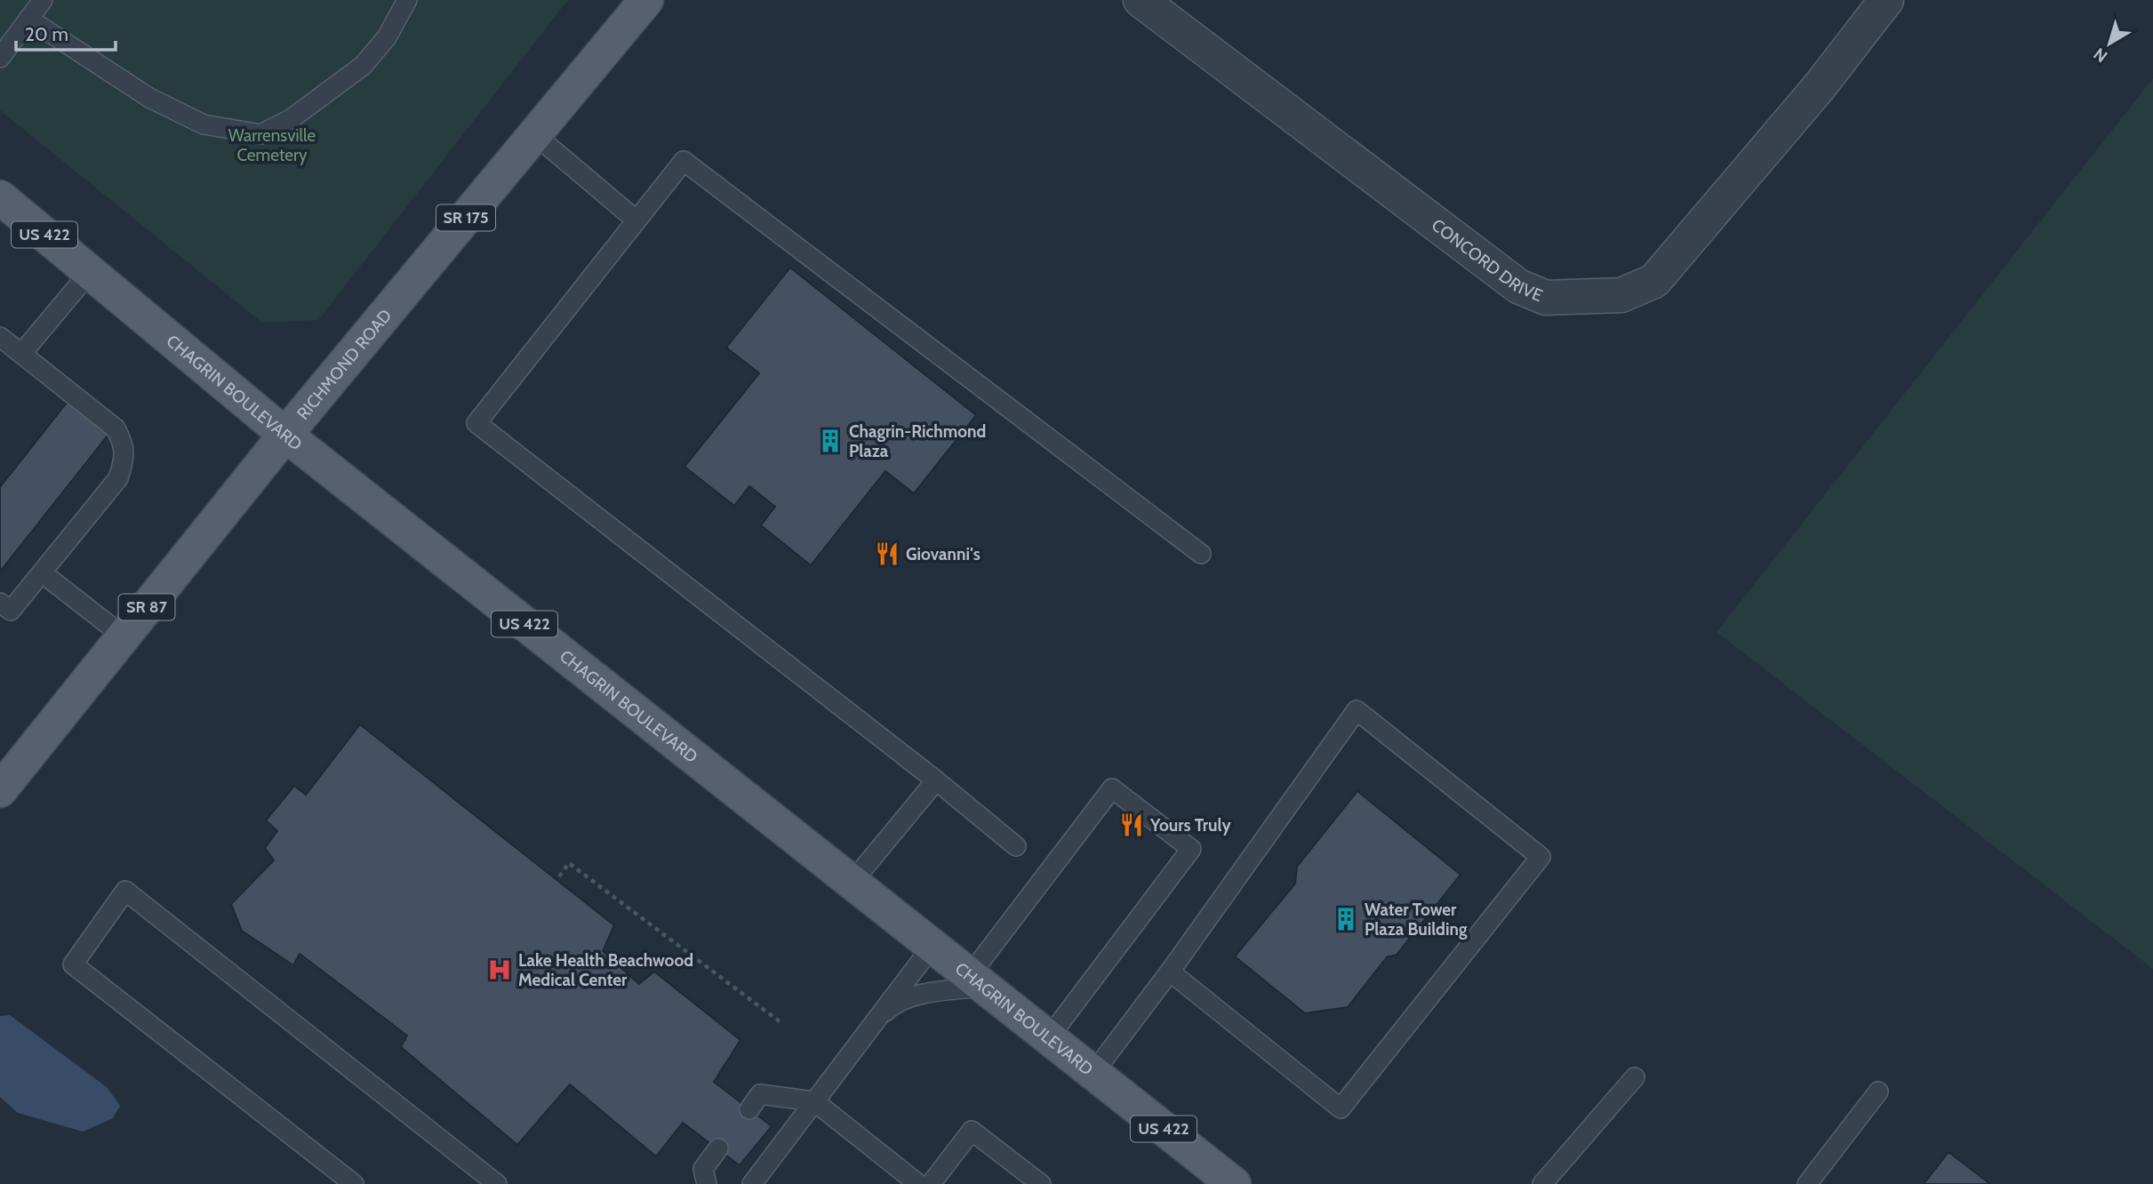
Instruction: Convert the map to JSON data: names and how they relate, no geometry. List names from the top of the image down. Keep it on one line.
{"streets":{"main road":["SR 175","US 422","RICHMOND ROAD","CHAGRIN BOULEVARD","SR 87"],"street":["CONCORD DRIVE"]},"crossings":[["RICHMOND ROAD","CHAGRIN BOULEVARD"]],"parks":["Warrensville Cemetery"],"places":{"building":["Chagrin-Richmond Plaza","Water Tower Plaza Building"],"restaurant":["Giovanni's","Yours Truly"],"hospital":["Lake Health Beachwood Medical Center"]},"scale_bar":"20 m","north":"bottom left"}
